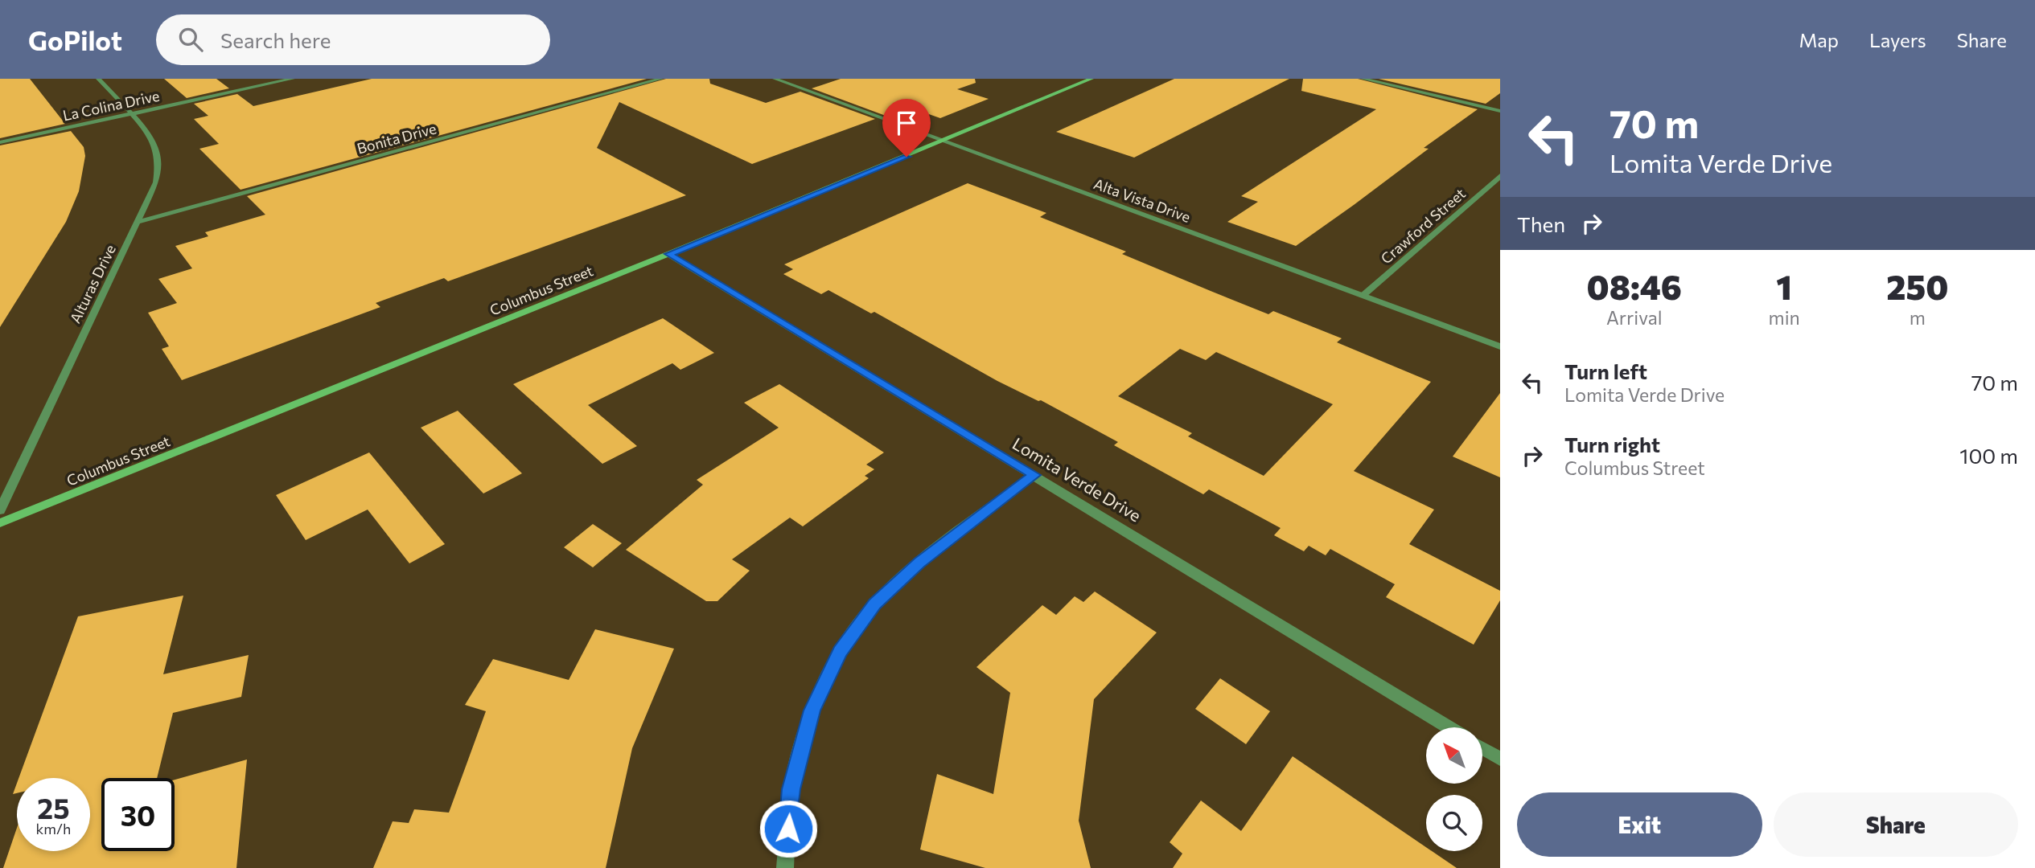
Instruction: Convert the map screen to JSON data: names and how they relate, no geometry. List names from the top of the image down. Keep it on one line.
{"streets":{"main road":["Columbus Street"],"street":["La Colina Drive","Bonita Drive","Alta Vista Drive","Crawford Street","Alturas Drive","Lomita Verde Drive"]},"crossings":[["La Colina Drive","Alturas Drive"],["Bonita Drive","Alturas Drive"],["Alta Vista Drive","Crawford Street"],["Alta Vista Drive","Columbus Street"],["Columbus Street","Lomita Verde Drive"]],"north":"top left","page":{"header":"GoPilot","search":"Search here","nav":["Map","Layers","Share"],"turn":["70 m","Lomita Verde Drive"],"then":"Then","eta":["08:46","Arrival","1","min","250","m"],"list":[{"name":"Turn left","note":"Lomita Verde Drive","value":"70 m"},{"name":"Turn right","note":"Columbus Street","value":"100 m"}],"speed":"25 km/h","limit":"30","buttons":["Exit","Share"]}}
